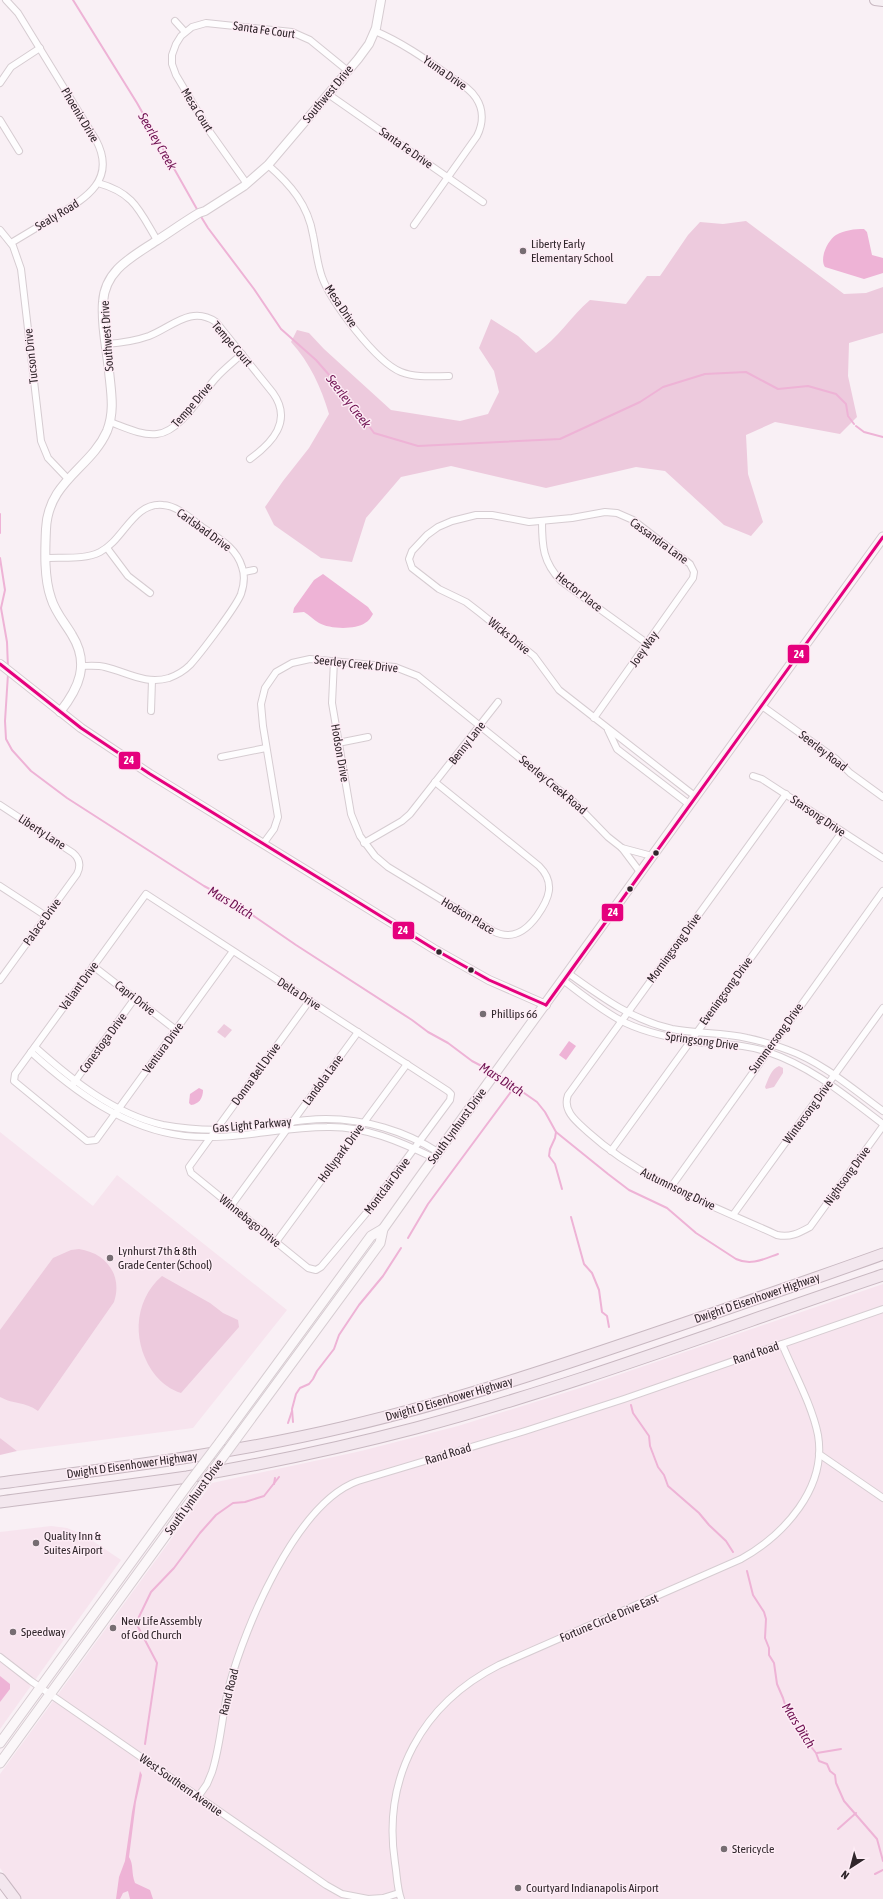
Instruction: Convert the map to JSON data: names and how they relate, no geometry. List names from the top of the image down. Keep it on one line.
{"streets":{"highway":["Dwight D Eisenhower Highway"],"main road":["South Lynhurst Drive"],"street":["Santa Fe Court","Yuma Drive","Southwest Drive","Mesa Court","Phoenix Drive","Santa Fe Drive","Sealy Road","Mesa Drive","Tempe Court","Tucson Drive","Tempe Drive","Carlsbad Drive","Cassandra Lane","Hector Place","Wicks Drive","Joey Way","Seerley Creek Drive","Benny Lane","Seerley Road","Hodson Drive","Seerley Creek Road","Starsong Drive","Liberty Lane","Hodson Place","Palace Drive","Morningsong Drive","Valiant Drive","Eveningsong Drive","Delta Drive","Capri Drive","Summersong Drive","Springsong Drive","Conestoga Drive","Ventura Drive","Donna Bell Drive","Landola Lane","Wintersong Drive","Gas Light Parkway","Hollypark Drive","Nightsong Drive","Montclair Drive","Autumnsong Drive","Winnebago Drive","Rand Road","Fortune Circle Drive East","West Southern Avenue"]},"crossings":[["Santa Fe Court","Southwest Drive"],["Santa Fe Court","Mesa Court"],["Yuma Drive","Southwest Drive"],["Yuma Drive","Santa Fe Drive"],["Southwest Drive","Mesa Court"],["Southwest Drive","Santa Fe Drive"],["Southwest Drive","Mesa Drive"],["Southwest Drive","Tempe Court"],["Southwest Drive","Tucson Drive"],["Southwest Drive","Tempe Drive"],["Southwest Drive","Carlsbad Drive"],["Phoenix Drive","Sealy Road"],["Sealy Road","Tucson Drive"],["Tempe Court","Tempe Drive"],["Cassandra Lane","Hector Place"],["Cassandra Lane","Wicks Drive"],["Cassandra Lane","Joey Way"],["Hector Place","Wicks Drive"],["Hector Place","Joey Way"],["Wicks Drive","Joey Way"],["Wicks Drive","South Lynhurst Drive"],["Seerley Creek Drive","Benny Lane"],["Seerley Creek Drive","Hodson Drive"],["Seerley Creek Drive","Seerley Creek Road"],["Benny Lane","Hodson Drive"],["Benny Lane","Seerley Creek Road"],["Benny Lane","Hodson Place"],["Seerley Road","South Lynhurst Drive"],["Hodson Drive","Hodson Place"],["Seerley Creek Road","South Lynhurst Drive"],["Starsong Drive","Morningsong Drive"],["Starsong Drive","Eveningsong Drive"],["Liberty Lane","Palace Drive"],["Morningsong Drive","Springsong Drive"],["Morningsong Drive","Autumnsong Drive"],["Valiant Drive","Delta Drive"],["Valiant Drive","Capri Drive"],["Valiant Drive","Ventura Drive"],["Valiant Drive","Gas Light Parkway"],["Eveningsong Drive","Springsong Drive"],["Eveningsong Drive","Autumnsong Drive"],["Delta Drive","Ventura Drive"],["Delta Drive","Donna Bell Drive"],["Delta Drive","Landola Lane"],["Delta Drive","Hollypark Drive"],["Delta Drive","Montclair Drive"],["Capri Drive","Conestoga Drive"],["Capri Drive","Ventura Drive"],["Summersong Drive","Springsong Drive"],["Summersong Drive","Autumnsong Drive"],["Springsong Drive","Wintersong Drive"],["Springsong Drive","South Lynhurst Drive"],["Springsong Drive","Nightsong Drive"],["Conestoga Drive","Gas Light Parkway"],["Ventura Drive","Gas Light Parkway"],["Donna Bell Drive","Gas Light Parkway"],["Donna Bell Drive","Winnebago Drive"],["Landola Lane","Gas Light Parkway"],["Landola Lane","Winnebago Drive"],["Wintersong Drive","Autumnsong Drive"],["Gas Light Parkway","South Lynhurst Drive"],["Gas Light Parkway","Hollypark Drive"],["Gas Light Parkway","Montclair Drive"],["South Lynhurst Drive","West Southern Avenue"],["Hollypark Drive","Winnebago Drive"],["Nightsong Drive","Autumnsong Drive"],["Montclair Drive","Winnebago Drive"],["Rand Road","Fortune Circle Drive East"],["Rand Road","West Southern Avenue"],["Fortune Circle Drive East","West Southern Avenue"]],"water":["Seerley Creek","Mars Ditch"],"places":["Liberty Early Elementary School","Phillips 66","Lynhurst 7th & 8th Grade Center (School)","Quality Inn & Suites Airport","New Life Assembly of God Church","Speedway","Stericycle","Courtyard Indianapolis Airport"],"lines":["transit line 24"],"north":"bottom left"}
